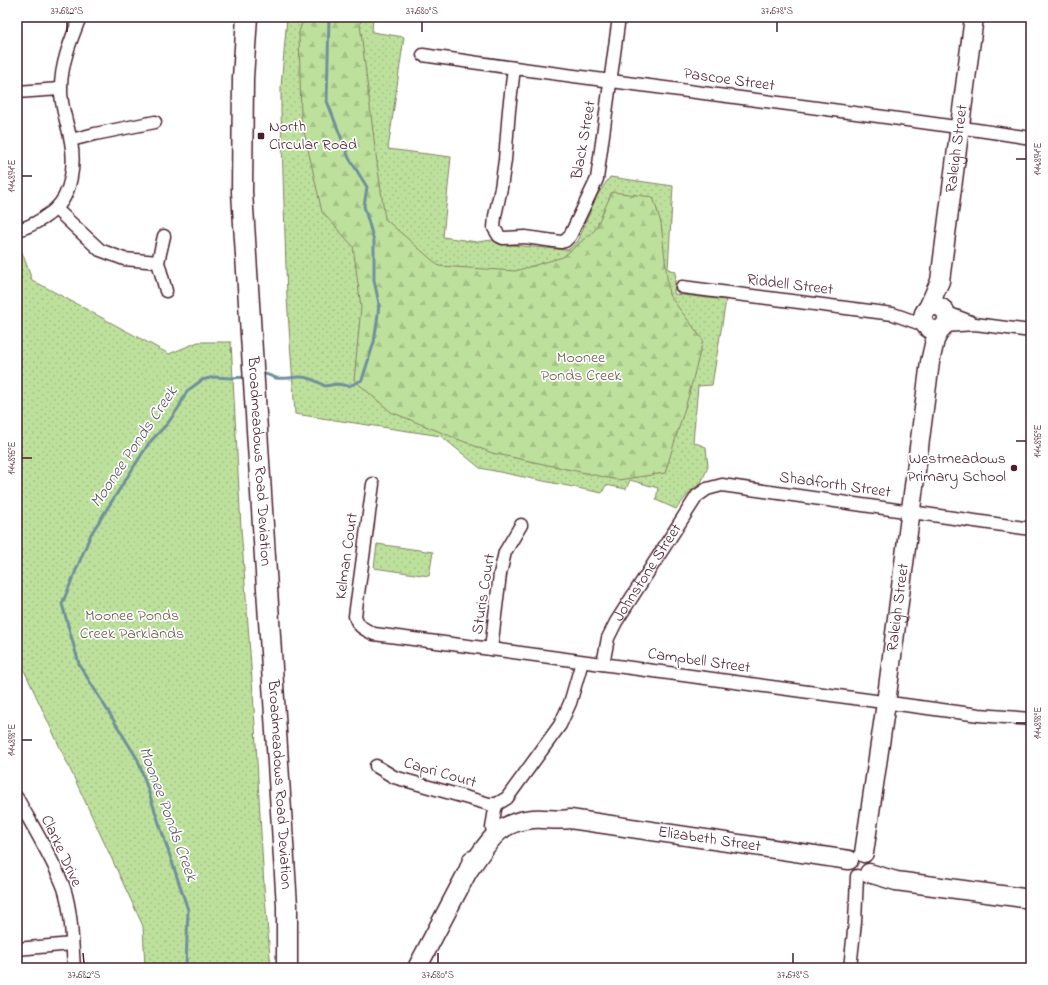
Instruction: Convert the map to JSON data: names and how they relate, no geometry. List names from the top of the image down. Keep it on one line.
{"streets":{"main road":["Broadmeadows Road Deviation"],"street":["Pascoe Street","Black Street","Raleigh Street","Riddell Street","Shadforth Street","Kelman Court","Johnstone Street","Sturis Court","Campbell Street","Capri Court","Elizabeth Street","Clarke Drive"]},"crossings":[["Pascoe Street","Black Street"],["Pascoe Street","Raleigh Street"],["Raleigh Street","Riddell Street"],["Raleigh Street","Shadforth Street"],["Raleigh Street","Campbell Street"],["Raleigh Street","Elizabeth Street"],["Shadforth Street","Johnstone Street"],["Kelman Court","Campbell Street"],["Johnstone Street","Campbell Street"],["Sturis Court","Campbell Street"],["Capri Court","Elizabeth Street"]],"water":["Moonee Ponds Creek"],"parks":["Moonee Ponds Creek","Moonee Ponds Creek Parklands"],"places":{"transit":["North Circular Road"],"other":["Westmeadows Primary School"]},"coordinates":["37.682°S","37.680°S","37.678°S","144.894°E","144.896°E","144.898°E"]}
